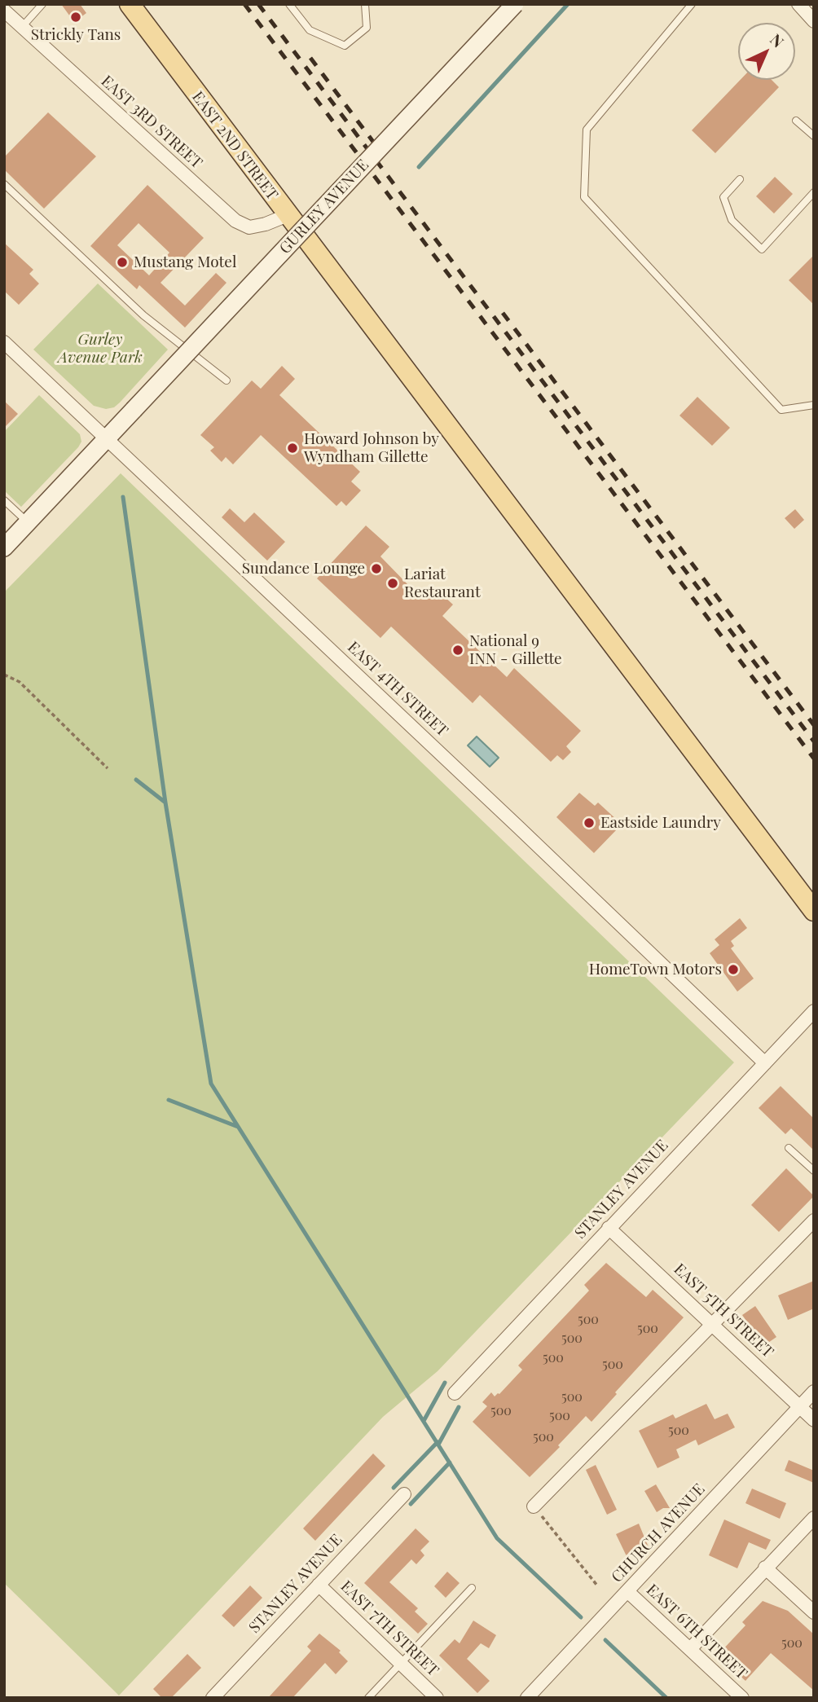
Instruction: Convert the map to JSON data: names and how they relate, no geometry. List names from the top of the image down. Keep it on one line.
{"streets":{"main road":["EAST 2ND STREET"],"street":["EAST 3RD STREET","GURLEY AVENUE","EAST 4TH STREET","STANLEY AVENUE","EAST 5TH STREET","CHURCH AVENUE","EAST 7TH STREET","EAST 6TH STREET"]},"crossings":[["EAST 3RD STREET","EAST 2ND STREET"],["GURLEY AVENUE","EAST 4TH STREET"],["EAST 4TH STREET","STANLEY AVENUE"],["STANLEY AVENUE","EAST 5TH STREET"],["STANLEY AVENUE","EAST 7TH STREET"],["EAST 5TH STREET","CHURCH AVENUE"],["CHURCH AVENUE","EAST 6TH STREET"]],"parks":["Gurley Avenue Park"],"places":["Strickly Tans","Mustang Motel","Howard Johnson by Wyndham Gillette","Sundance Lounge","Lariat Restaurant","National 9 INN - Gillette","Eastside Laundry","HomeTown Motors"],"house_numbers":["500","500","500","500","500","500","500","500","500","500","500"],"north":"top right"}
